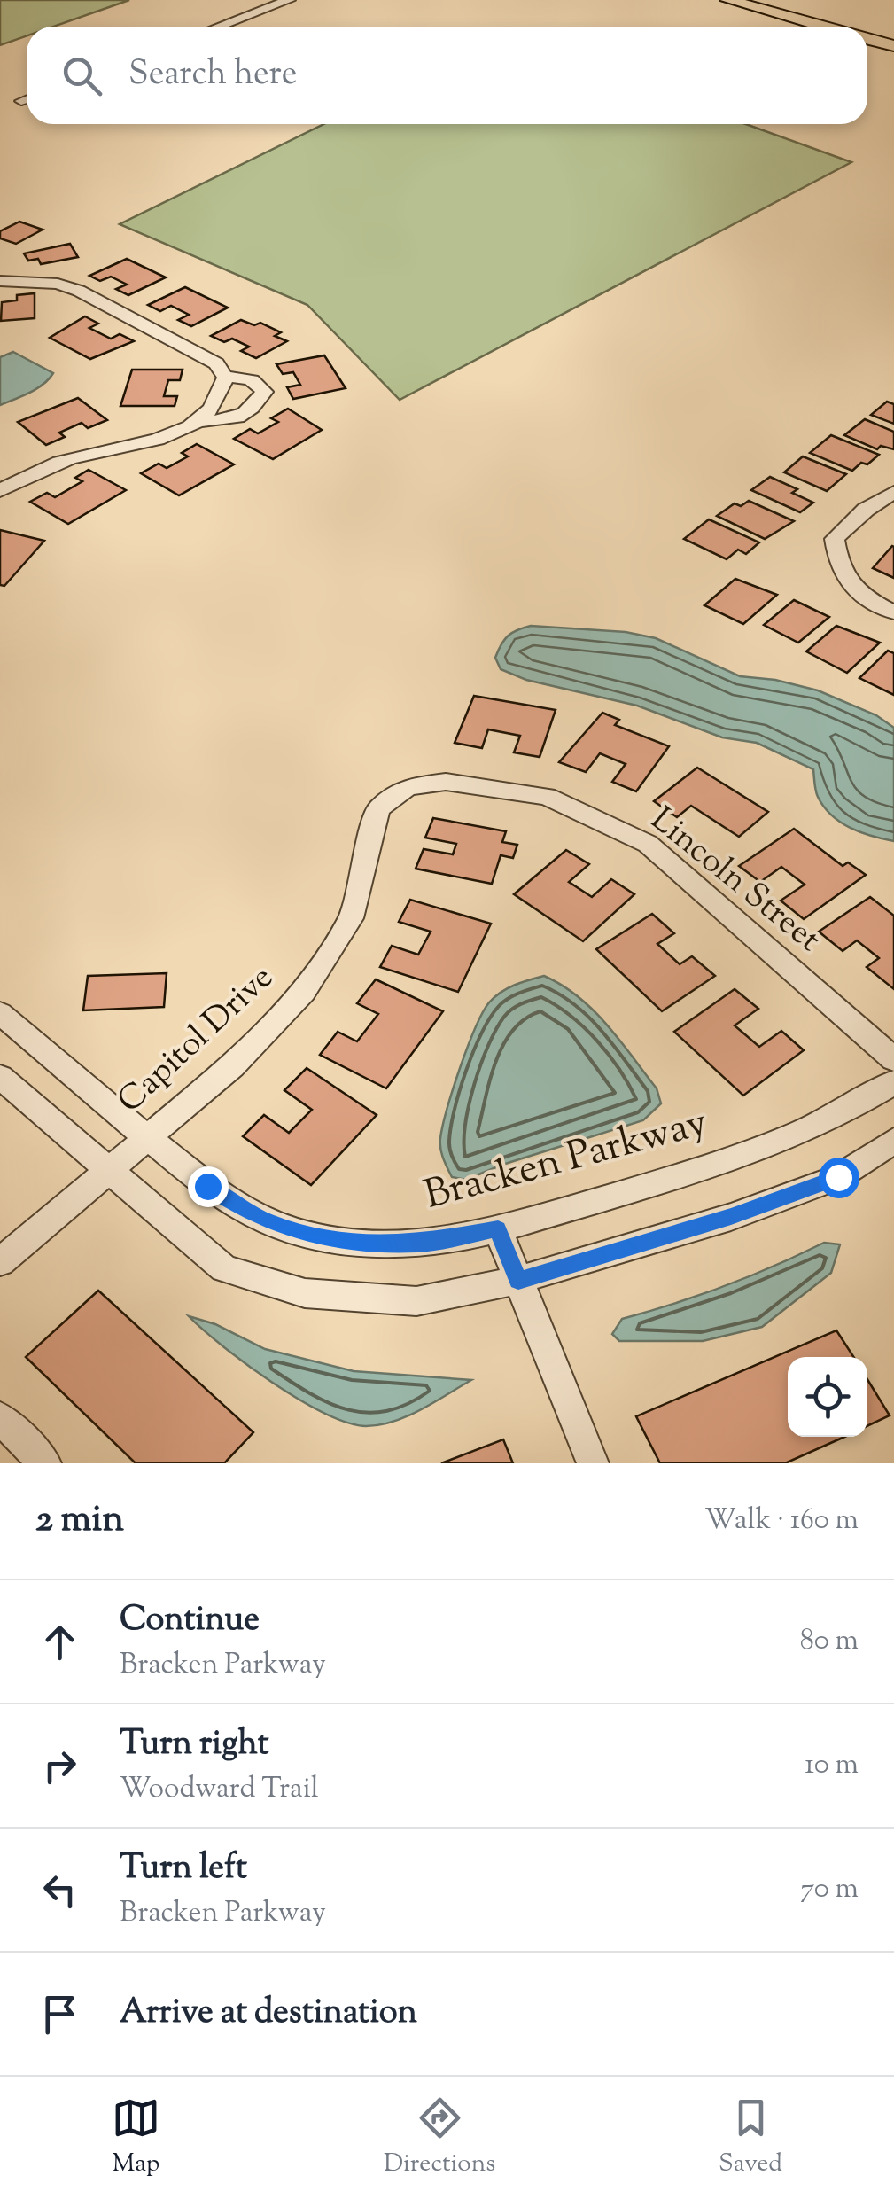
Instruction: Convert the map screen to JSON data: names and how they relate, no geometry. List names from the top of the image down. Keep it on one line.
{"streets":{"street":["Lincoln Street","Capitol Drive","Bracken Parkway"]},"crossings":[["Lincoln Street","Capitol Drive"],["Capitol Drive","Bracken Parkway"]],"page":{"search":"Search here","heading":["2 min","Walk · 160 m"],"list":[["Continue","Bracken Parkway","80 m"],["Turn right","Woodward Trail","10 m"],["Turn left","Bracken Parkway","70 m"],"Arrive at destination"],"nav":["Map","Directions","Saved"]}}
